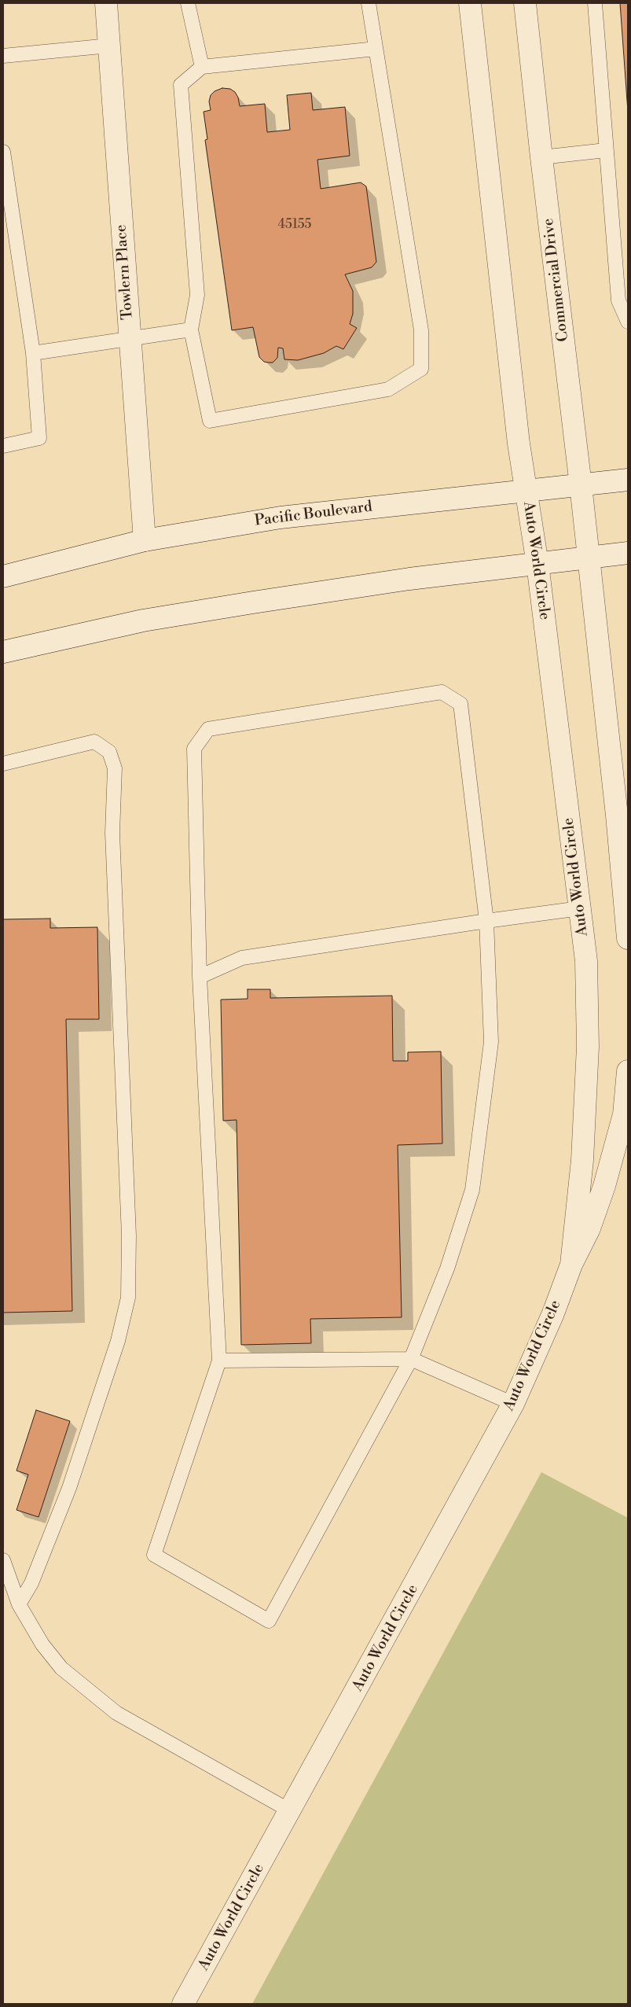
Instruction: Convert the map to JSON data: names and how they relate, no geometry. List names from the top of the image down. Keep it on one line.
{"streets":{"street":["Towlern Place","Commercial Drive","Pacific Boulevard","Auto World Circle"]},"crossings":[["Towlern Place","Pacific Boulevard"],["Commercial Drive","Pacific Boulevard"],["Pacific Boulevard","Auto World Circle"]],"house_numbers":["45155"]}
